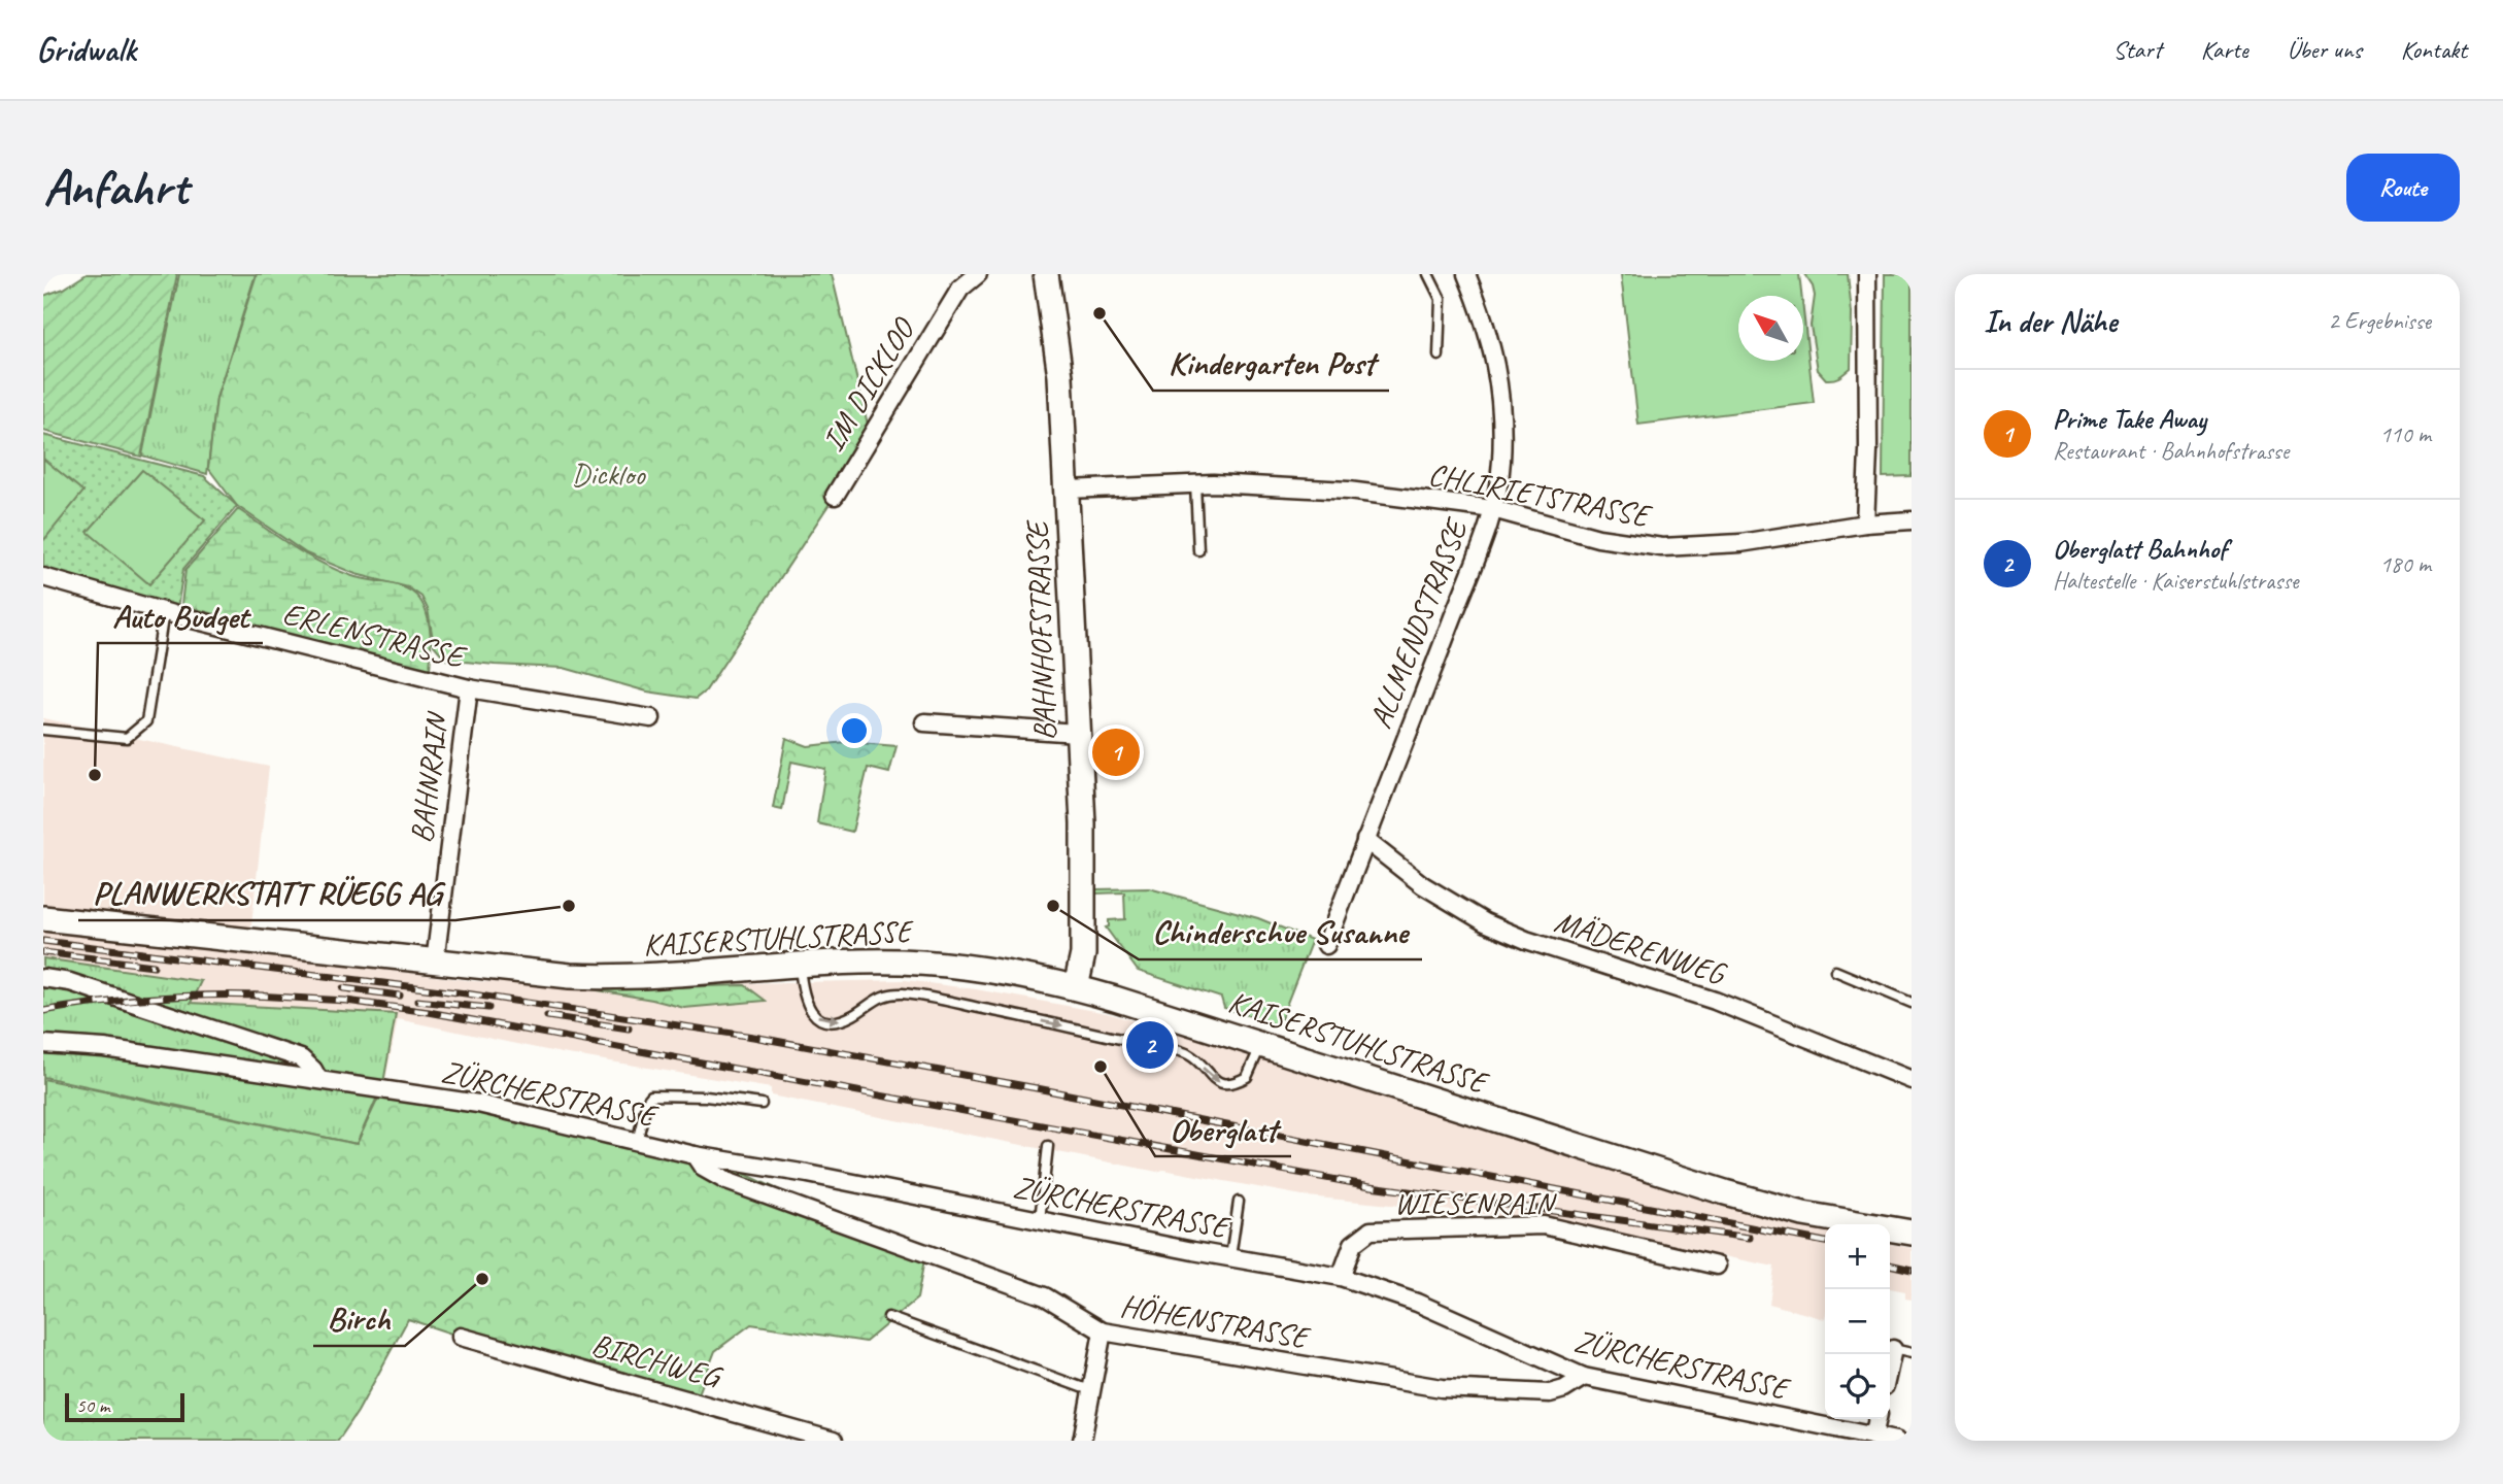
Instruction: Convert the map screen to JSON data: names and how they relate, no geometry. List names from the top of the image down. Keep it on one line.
{"streets":{"main road":["BAHNHOFSTRASSE","KAISERSTUHLSTRASSE"],"street":["IM DICKLOO","CHLIRIETSTRASSE","ALLMENDSTRASSE","ERLENSTRASSE","BAHNRAIN","MÄDERENWEG","ZÜRCHERSTRASSE","WIESENRAIN","HÖHENSTRASSE","BIRCHWEG"]},"crossings":[["CHLIRIETSTRASSE","ALLMENDSTRASSE"],["CHLIRIETSTRASSE","BAHNHOFSTRASSE"],["ALLMENDSTRASSE","MÄDERENWEG"],["BAHNHOFSTRASSE","KAISERSTUHLSTRASSE"],["ERLENSTRASSE","BAHNRAIN"],["BAHNRAIN","KAISERSTUHLSTRASSE"],["ZÜRCHERSTRASSE","WIESENRAIN"],["ZÜRCHERSTRASSE","HÖHENSTRASSE"]],"parks":["Dickloo"],"places":["Kindergarten Post","Auto Budget","PLANWERKSTATT RÜEGG AG","Chinderschue Susanne","Oberglatt","Birch"],"scale_bar":"50 m","north":"top left","page":{"header":"Gridwalk","nav":["Start","Karte","Über uns","Kontakt"],"buttons":"Route","title":"Anfahrt","heading":["In der Nähe","2 Ergebnisse"],"list":[{"mark":"1","name":"Prime Take Away","note":"Restaurant · Bahnhofstrasse","value":"110 m"},{"mark":"2","name":"Oberglatt Bahnhof","note":"Haltestelle · Kaiserstuhlstrasse","value":"180 m"}],"pins":["1","2"],"map_buttons":["+","−"],"scale":"50 m"}}
